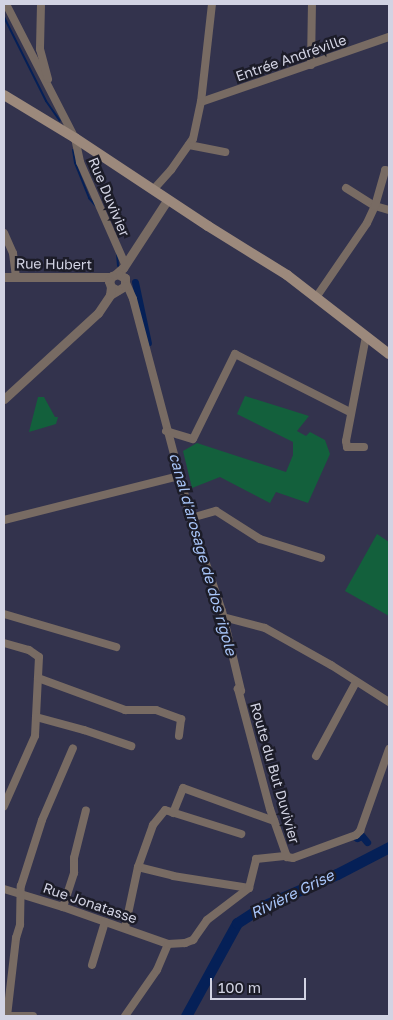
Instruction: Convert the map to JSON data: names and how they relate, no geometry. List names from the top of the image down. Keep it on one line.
{"streets":{"street":["Entrée Andréville","Rue Duvivier","Rue Hubert","Route du But Duvivier","Rue Jonatasse"]},"crossings":[["Rue Duvivier","Rue Hubert"],["Rue Duvivier","Route du But Duvivier"],["Rue Hubert","Route du But Duvivier"]],"water":["canal d'arosage de dos rigole","Rivière Grise"],"scale_bar":"100 m"}
